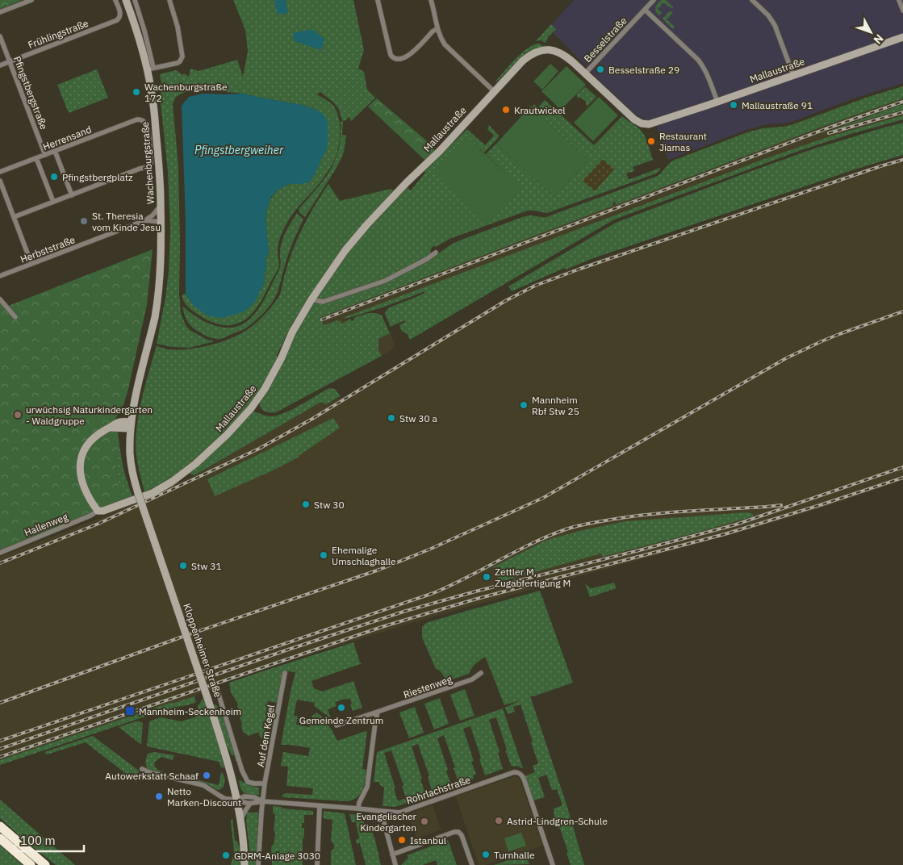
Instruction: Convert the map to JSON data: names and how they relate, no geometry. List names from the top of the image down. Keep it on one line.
{"streets":{"street":["Frühlingstraße","Besselstraße","Mallaustraße","Pfingstbergstraße","Herrensand","Wachenburgstraße","Herbststraße","Hallenweg","Kloppenheimer Straße","Riestenweg","Auf dem Kegel","Rohrlachstraße"]},"crossings":[["Frühlingstraße","Pfingstbergstraße"],["Besselstraße","Mallaustraße"],["Mallaustraße","Hallenweg"],["Pfingstbergstraße","Herrensand"],["Herrensand","Wachenburgstraße"],["Wachenburgstraße","Herbststraße"],["Wachenburgstraße","Kloppenheimer Straße"],["Kloppenheimer Straße","Rohrlachstraße"],["Auf dem Kegel","Rohrlachstraße"]],"water":["Pfingstbergweiher"],"places":{"other":["Besselstraße 29","Wachenburgstraße 172","Mallaustraße 91","Krautwickel","Restaurant Jiamas","Pfingstbergplatz","St. Theresia vom Kinde Jesu","Mannheim Rbf Stw 25","urwüchsig Naturkindergarten - Waldgruppe","Stw 30 a","Stw 30","Ehemalige Umschlaghalle","Stw 31","Zettler M, Zugabfertigung M","Gemeinde Zentrum","Autowerkstatt Schaaf","Netto Marken-Discount","Astrid-Lindgren-Schule","Evangelischer Kindergarten","Istanbul","Turnhalle","GDRM-Anlage 3030"],"transit":["Mannheim-Seckenheim"]},"scale_bar":"100 m","north":"bottom right"}
